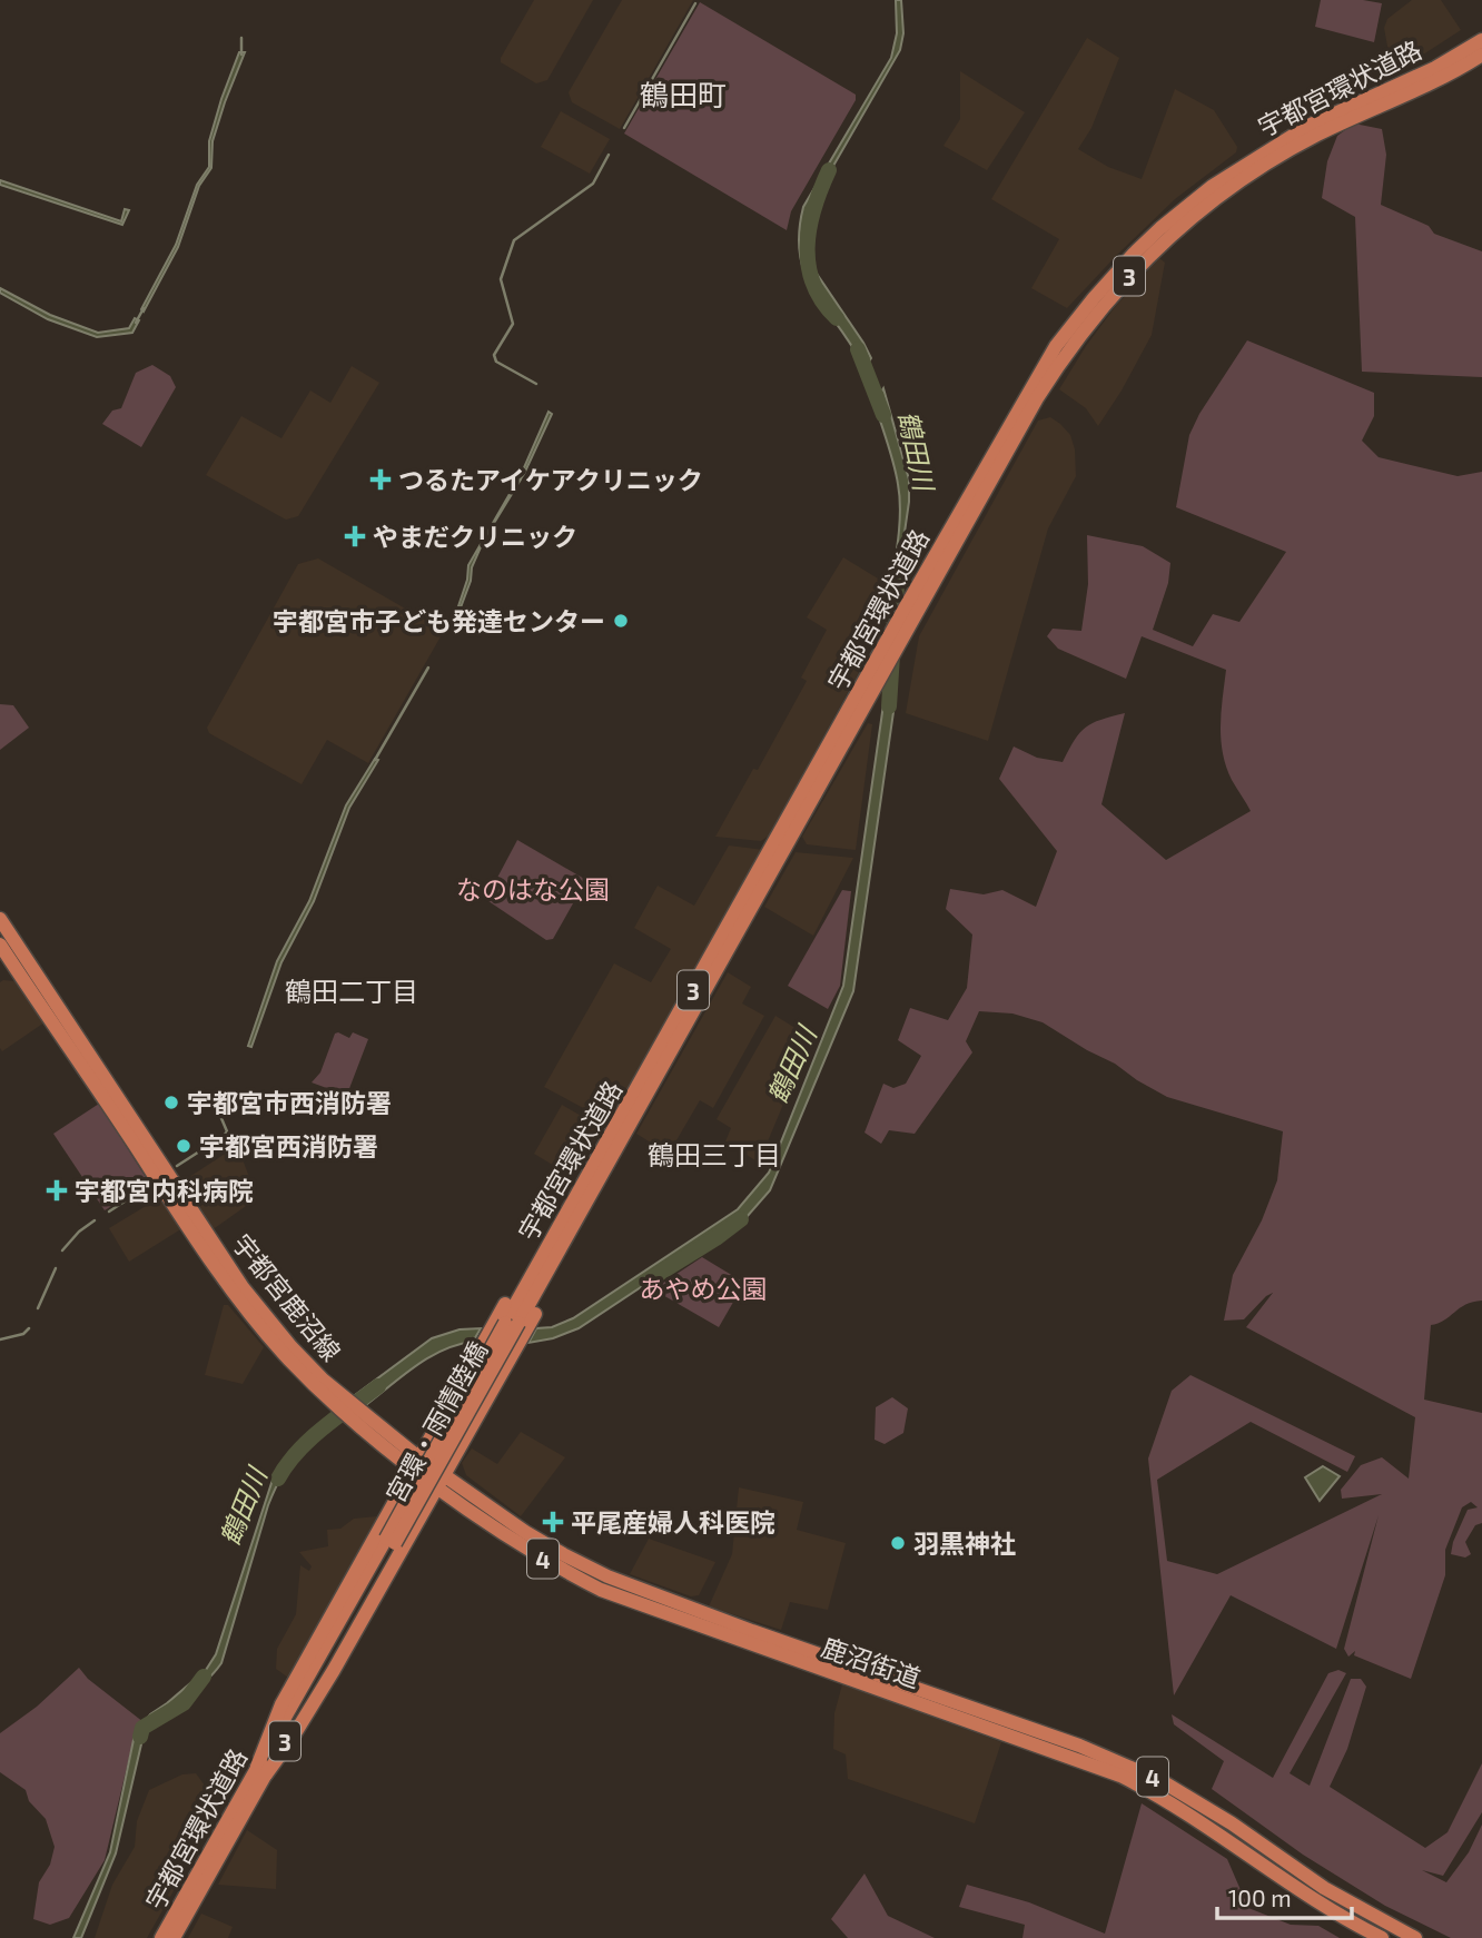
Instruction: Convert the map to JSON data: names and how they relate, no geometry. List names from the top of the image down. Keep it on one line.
{"streets":{"main road":["宇都宮環状道路","3","宇都宮鹿沼線","宮環・雨情陸橋","4","鹿沼街道"]},"crossings":[["宇都宮環状道路","3"],["宇都宮環状道路","宮環・雨情陸橋"],["3","宮環・雨情陸橋"],["3","鹿沼街道"],["宇都宮鹿沼線","鹿沼街道"]],"districts":["鶴田町","鶴田二丁目","鶴田三丁目"],"water":["鶴田川"],"parks":["なのはな公園","あやめ公園"],"places":{"health":["つるたアイケアクリニック","やまだクリニック","宇都宮内科病院","平尾産婦人科医院"],"other":["宇都宮市子ども発達センター","宇都宮市西消防署","宇都宮西消防署","羽黒神社"]},"scale_bar":"100 m"}
